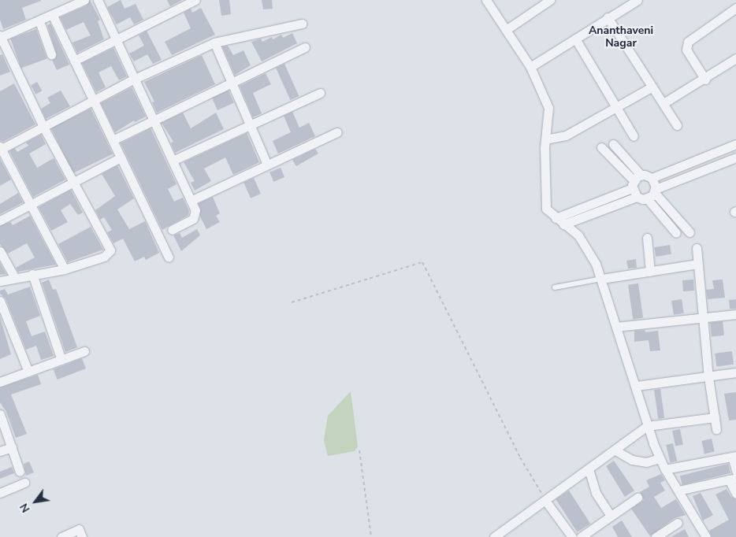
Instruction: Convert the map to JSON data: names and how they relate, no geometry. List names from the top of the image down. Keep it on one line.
{"districts":["Ananthaveni Nagar"],"north":"bottom left"}
